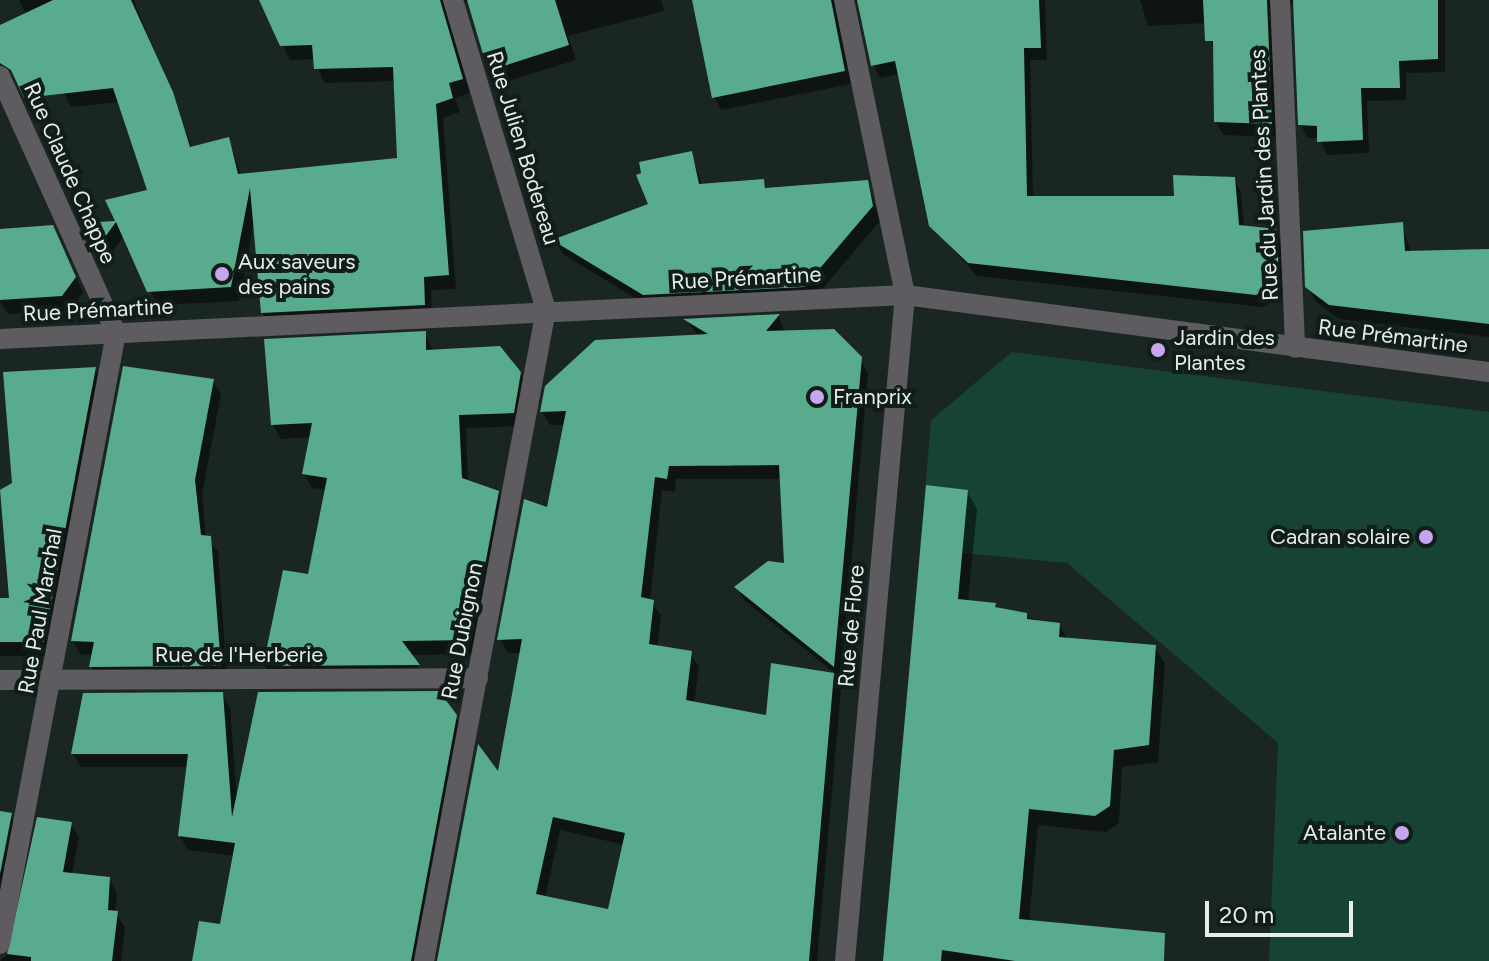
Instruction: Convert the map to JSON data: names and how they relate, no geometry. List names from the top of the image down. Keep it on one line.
{"streets":{"street":["Rue Julien Bodereau","Rue Claude Chappe","Rue du Jardin des Plantes","Rue Prémartine","Rue Paul Marchal","Rue de Flore","Rue Dubignon","Rue de l'Herberie"]},"crossings":[["Rue Julien Bodereau","Rue Prémartine"],["Rue Julien Bodereau","Rue Dubignon"],["Rue Claude Chappe","Rue Prémartine"],["Rue Claude Chappe","Rue Paul Marchal"],["Rue du Jardin des Plantes","Rue Prémartine"],["Rue Prémartine","Rue Paul Marchal"],["Rue Prémartine","Rue de Flore"],["Rue Prémartine","Rue Dubignon"],["Rue Paul Marchal","Rue de l'Herberie"],["Rue Dubignon","Rue de l'Herberie"]],"places":["Aux saveurs des pains","Jardin des Plantes","Franprix","Cadran solaire","Atalante"],"scale_bar":"20 m"}
